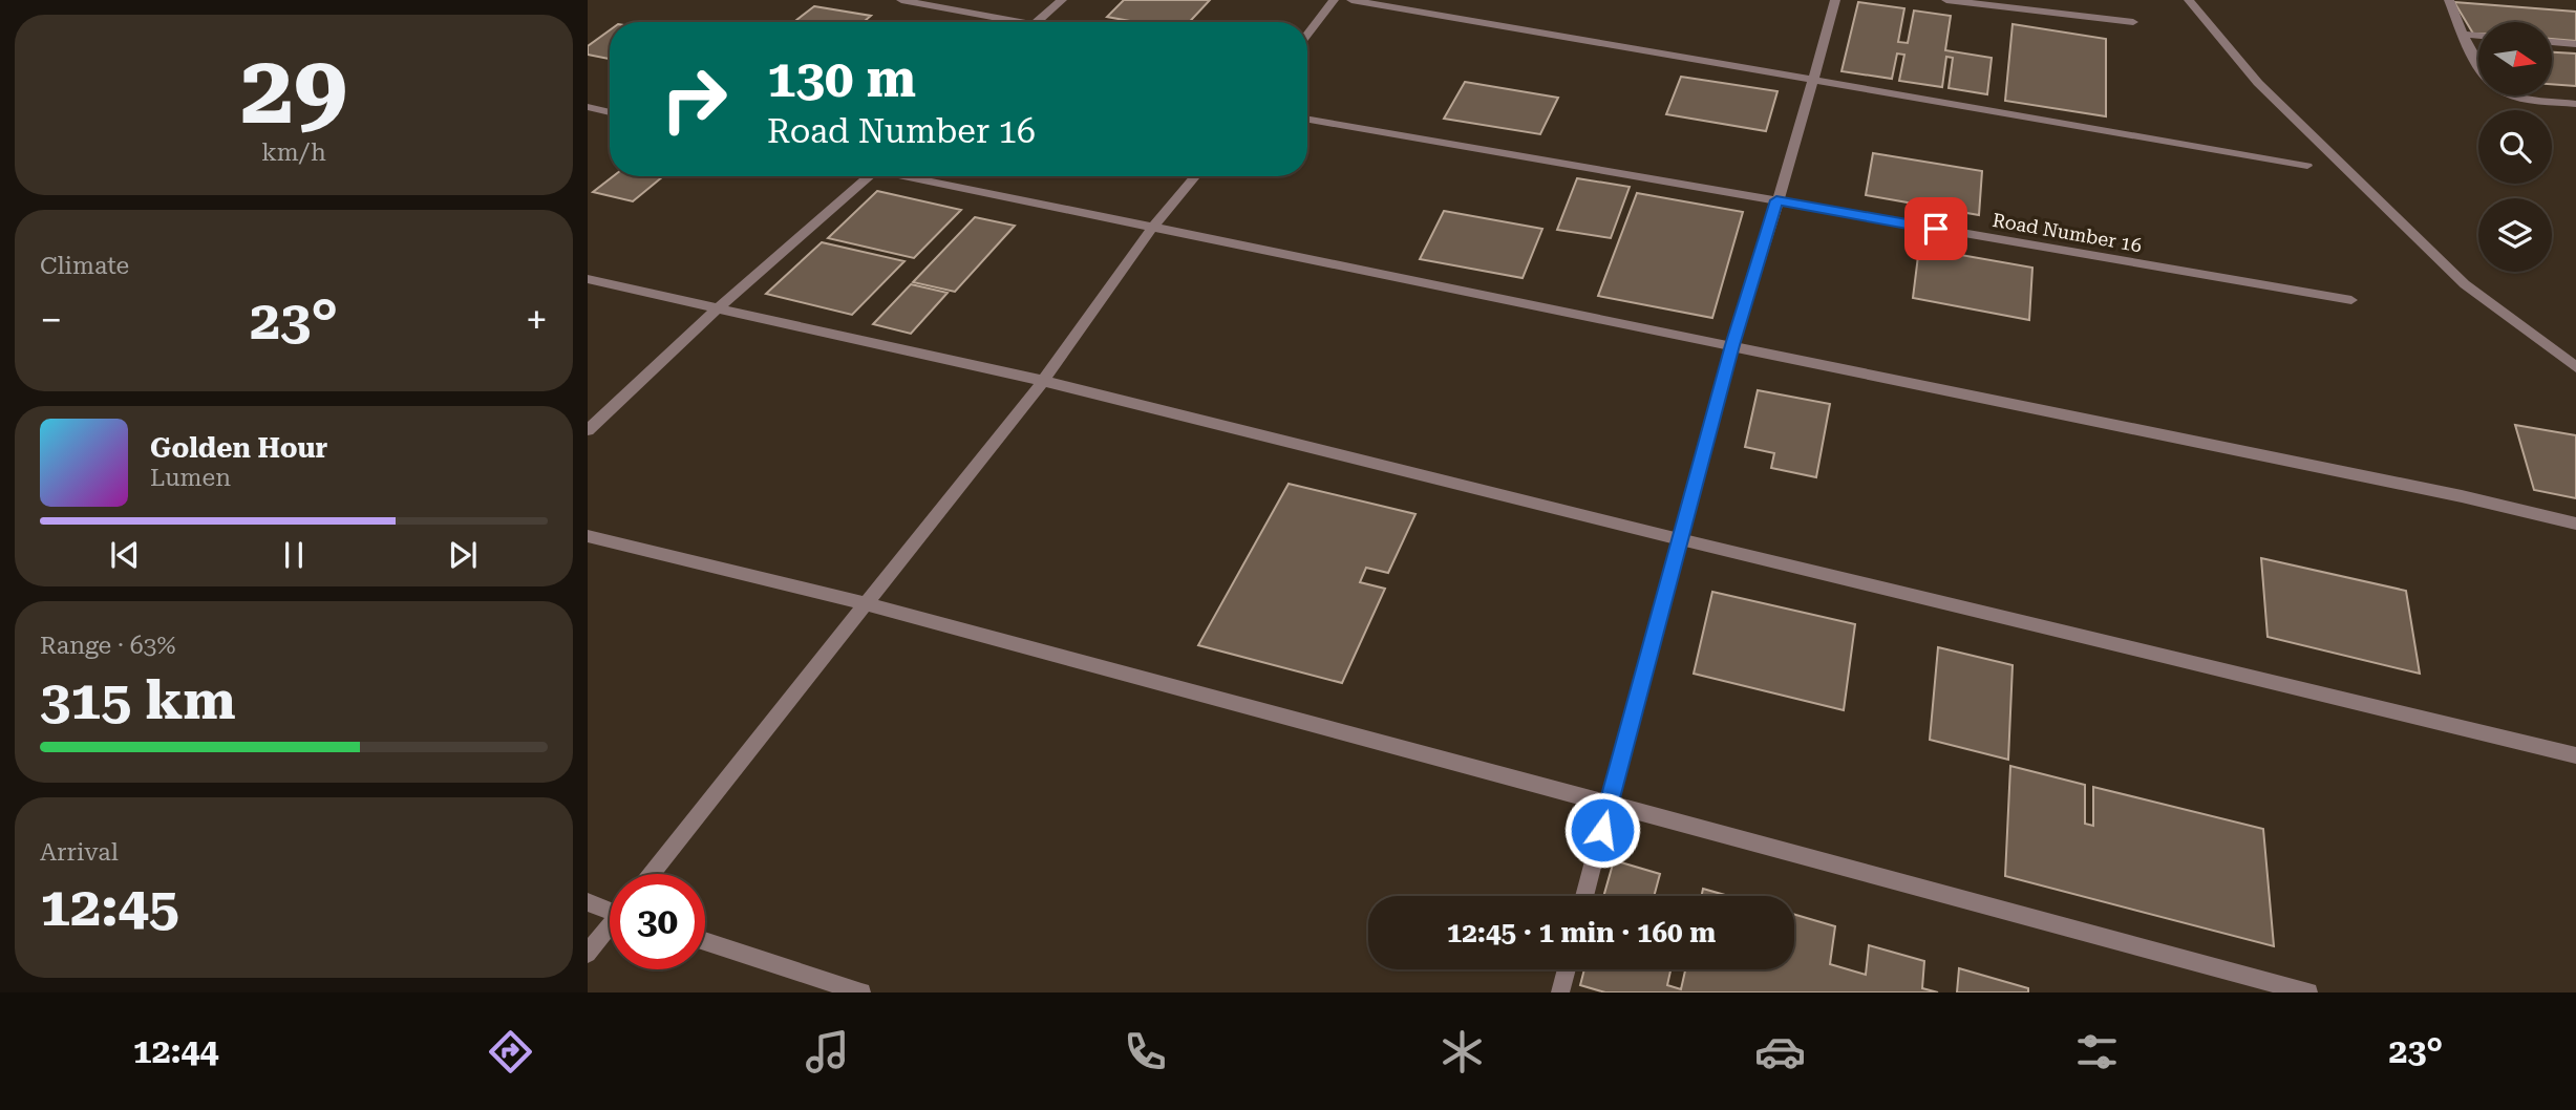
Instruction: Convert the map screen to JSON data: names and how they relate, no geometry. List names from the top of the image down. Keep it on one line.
{"streets":{"street":["Road Number 16"]},"north":"right","page":{"tile":[["29","km/h"],"Climate",["Range · 63%","315 km"],["Arrival","12:45"]],"turn":["130 m","Road Number 16"],"heat":["−","23°","+"],"song":["Golden Hour","Lumen"],"limit":"30","trip":"12:45 · 1 min · 160 m","tabs":["12:44","23°"]}}
